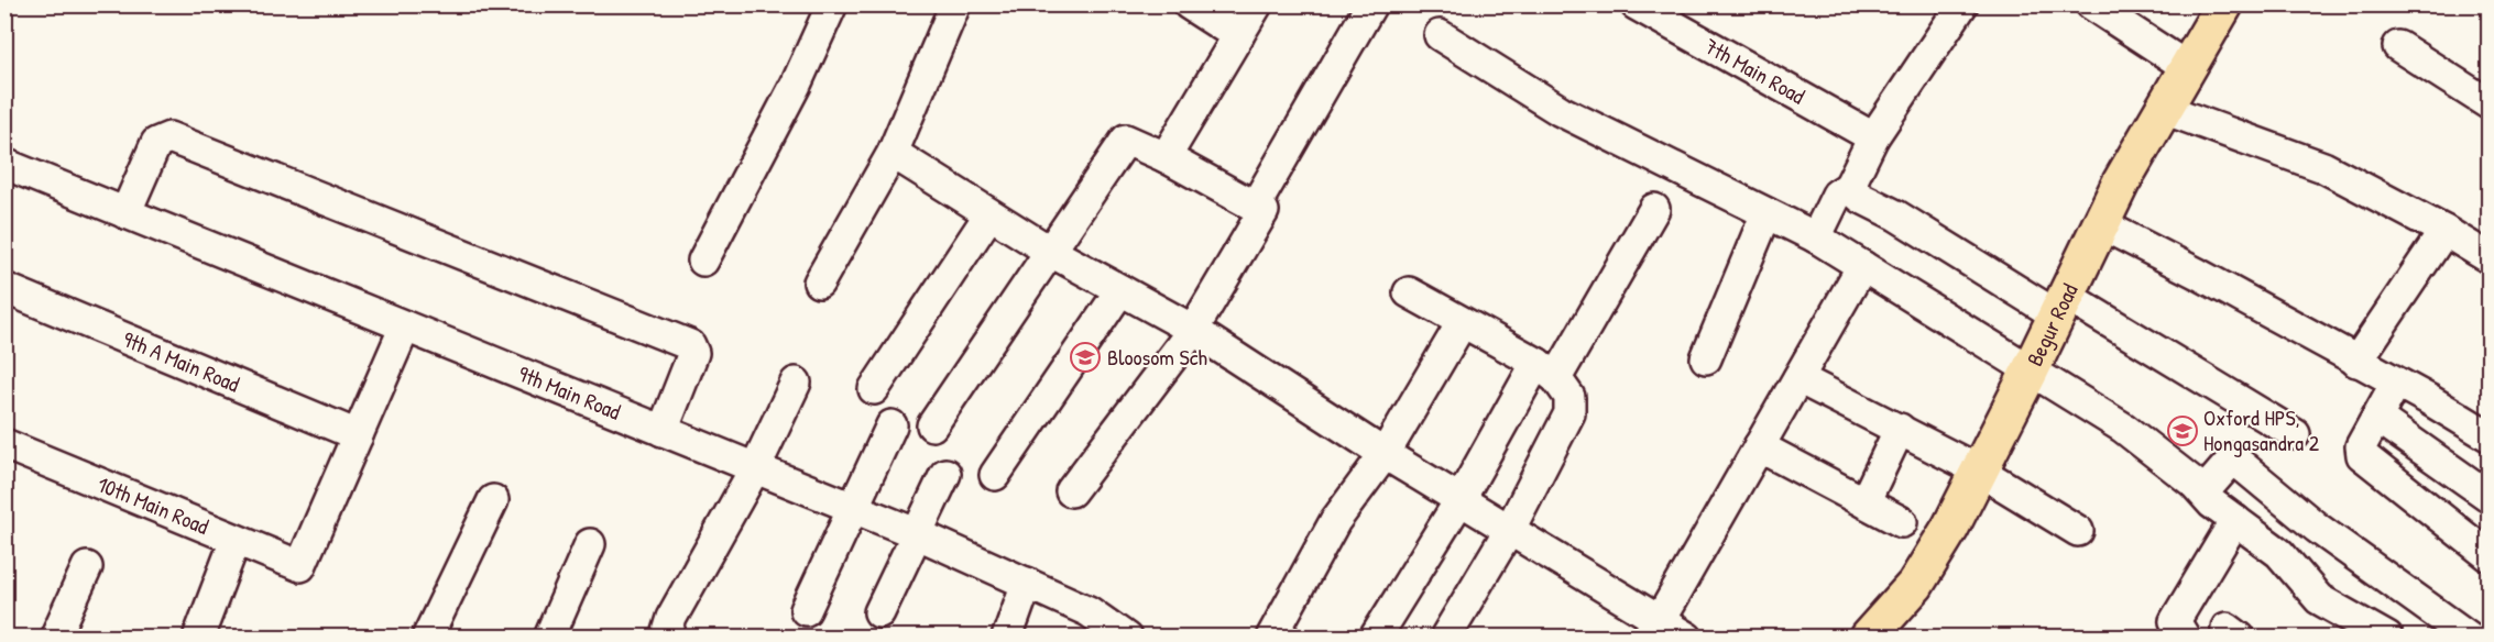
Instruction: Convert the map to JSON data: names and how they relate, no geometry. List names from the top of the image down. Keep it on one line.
{"streets":{"main road":["Begur Road"],"street":["7th Main Road","9th A Main Road","9th Main Road","10th Main Road"]},"crossings":[["9th A Main Road","10th Main Road"]],"places":{"school or university":["Bloosom Sch","Oxford HPS, Hongasandra 2"]}}
